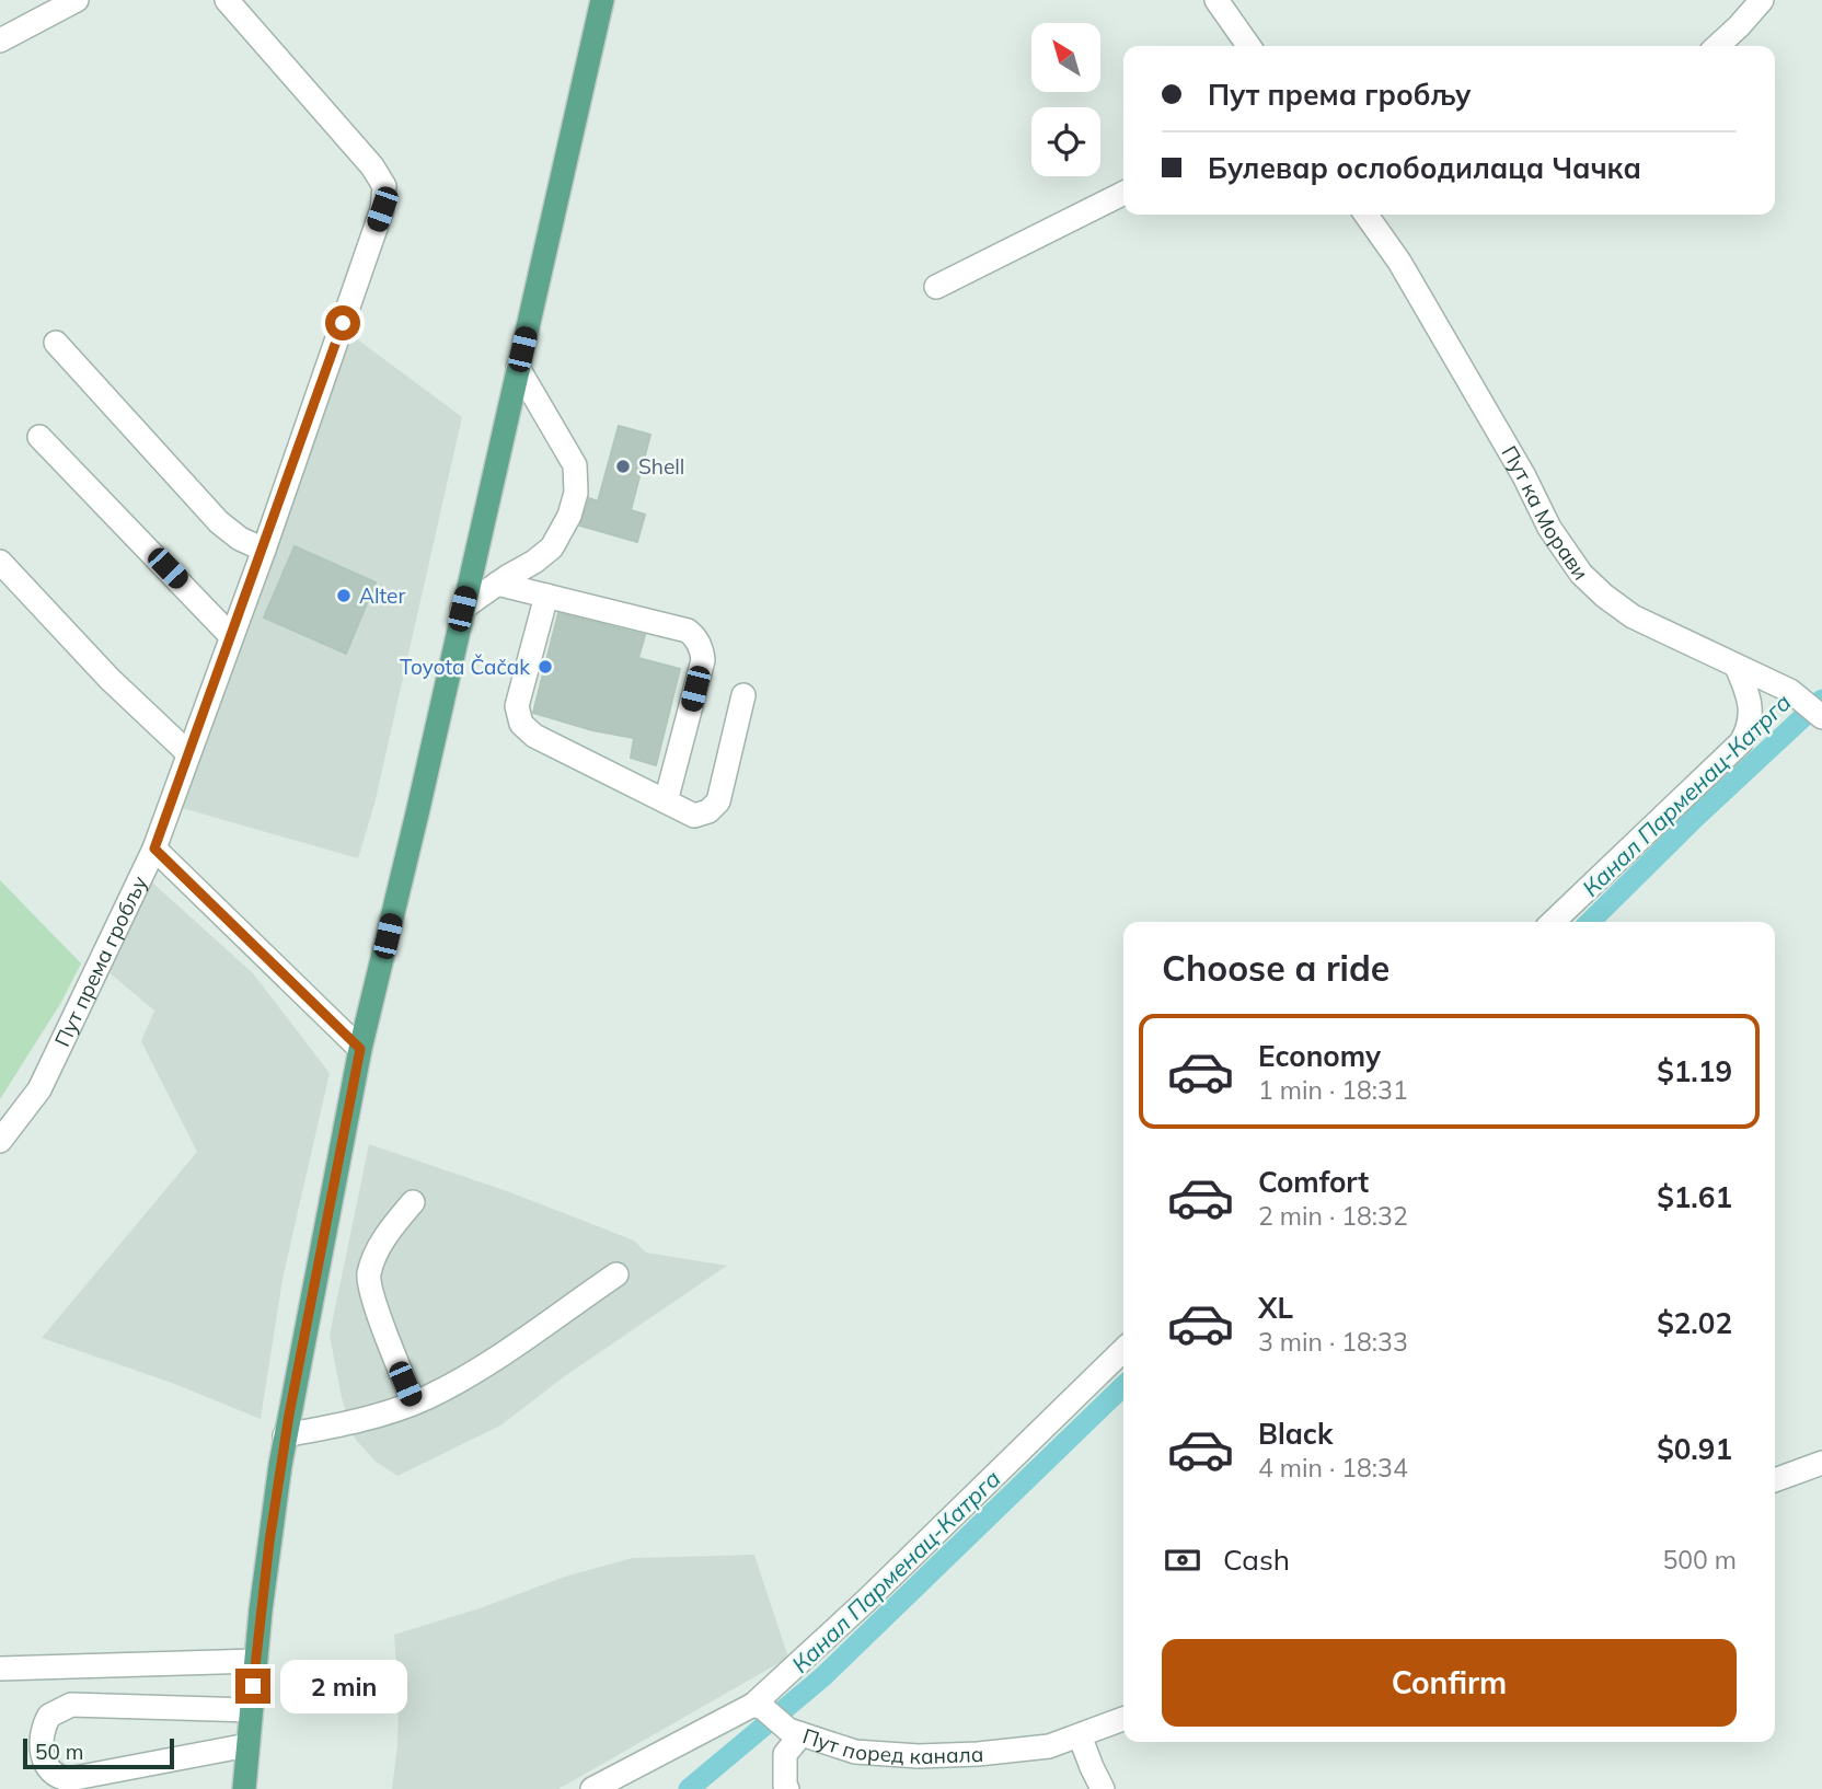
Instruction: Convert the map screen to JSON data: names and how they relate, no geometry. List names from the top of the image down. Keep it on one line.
{"streets":{"street":["Пут ка Морави","Пут према гробљу","Пут поред канала"]},"water":["Канал Парменац-Катрга"],"places":["Shell","Alter","Toyota Čačak"],"scale_bar":"50 m","north":"top left","page":{"banner":["Пут према гробљу","Булевар ослободилаца Чачка"],"heading":"Choose a ride","list":[{"name":"Economy","note":"1 min · 18:31","value":"$1.19"},{"name":"Comfort","note":"2 min · 18:32","value":"$1.61"},{"name":"XL","note":"3 min · 18:33","value":"$2.02"},{"name":"Black","note":"4 min · 18:34","value":"$0.91"}],"pay":["Cash","500 m"],"buttons":"Confirm","bubble":"2 min","scale":"50 m"}}
